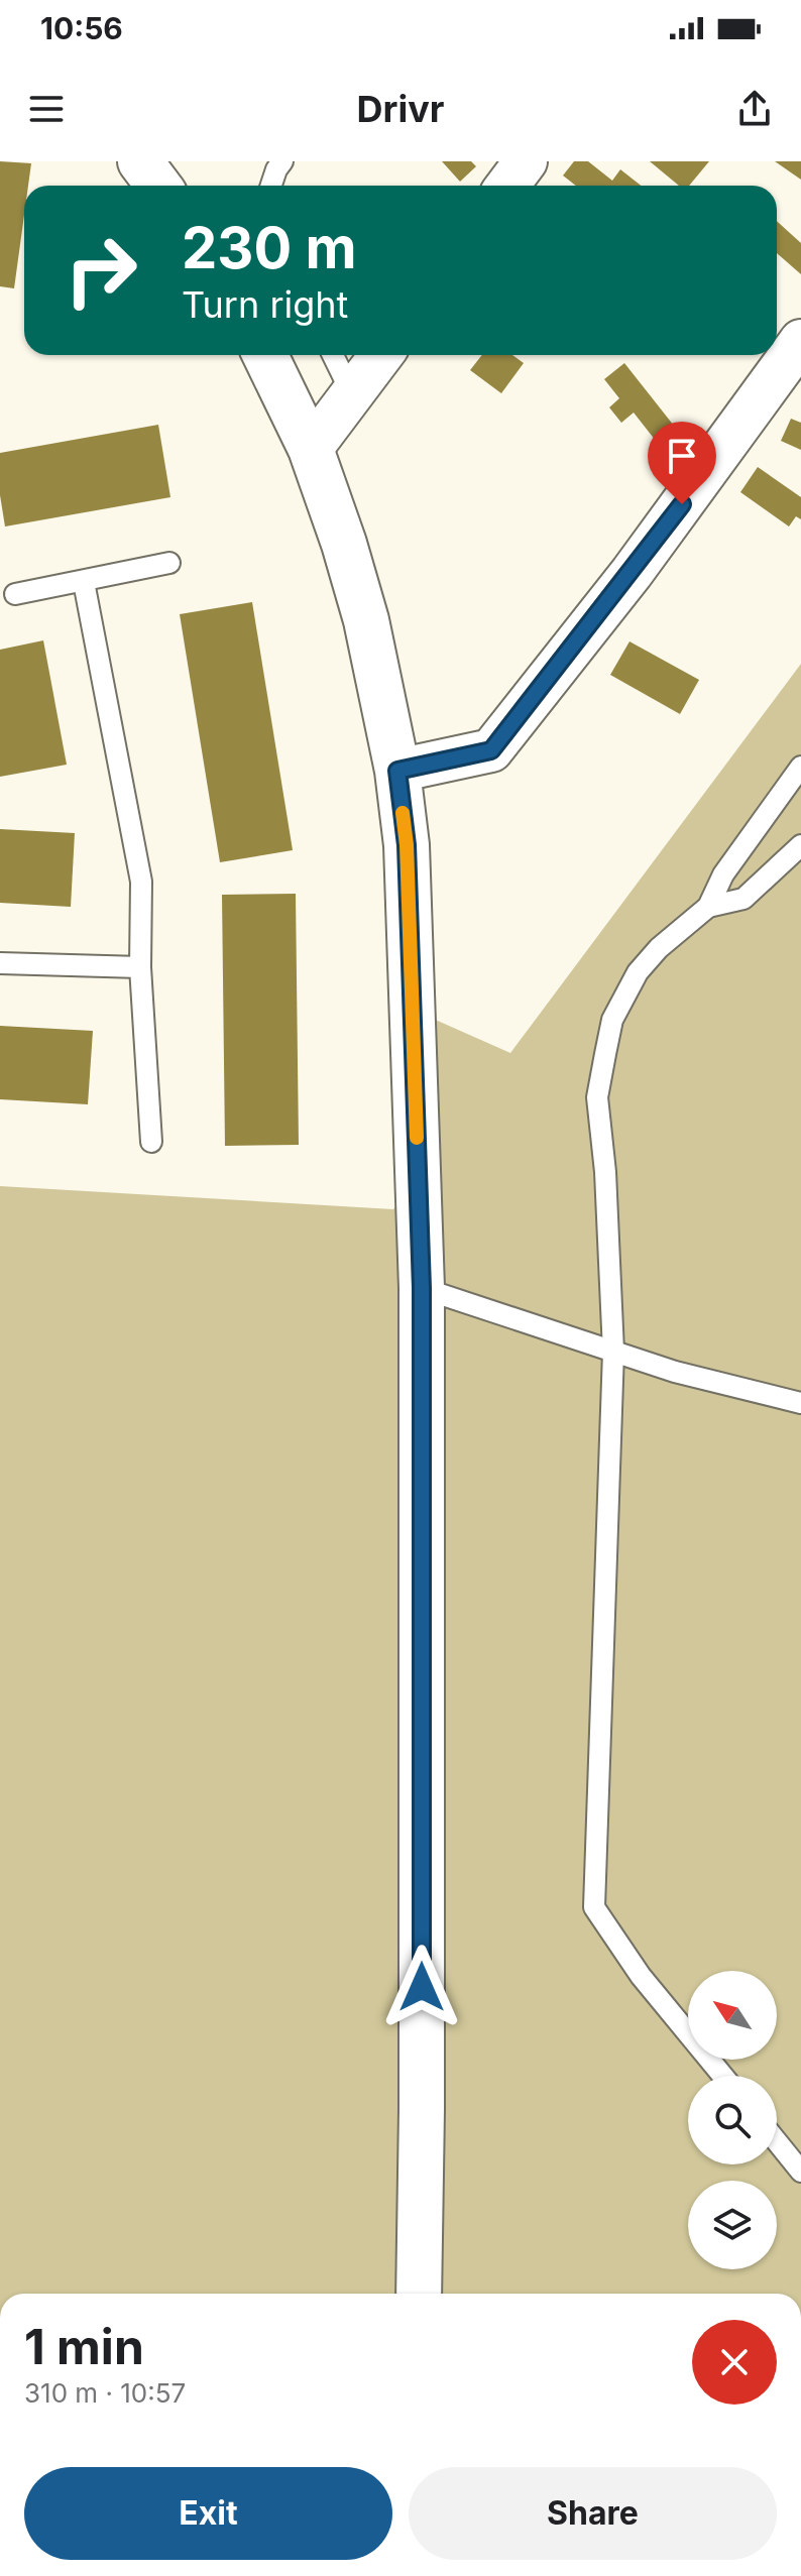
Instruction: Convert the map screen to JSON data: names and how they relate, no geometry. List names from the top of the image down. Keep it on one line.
{"north":"top left","page":{"status":"10:56","header":"Drivr","turn":["230 m","Turn right"],"heading":["1 min","310 m · 10:57"],"buttons":["Exit","Share"]}}
